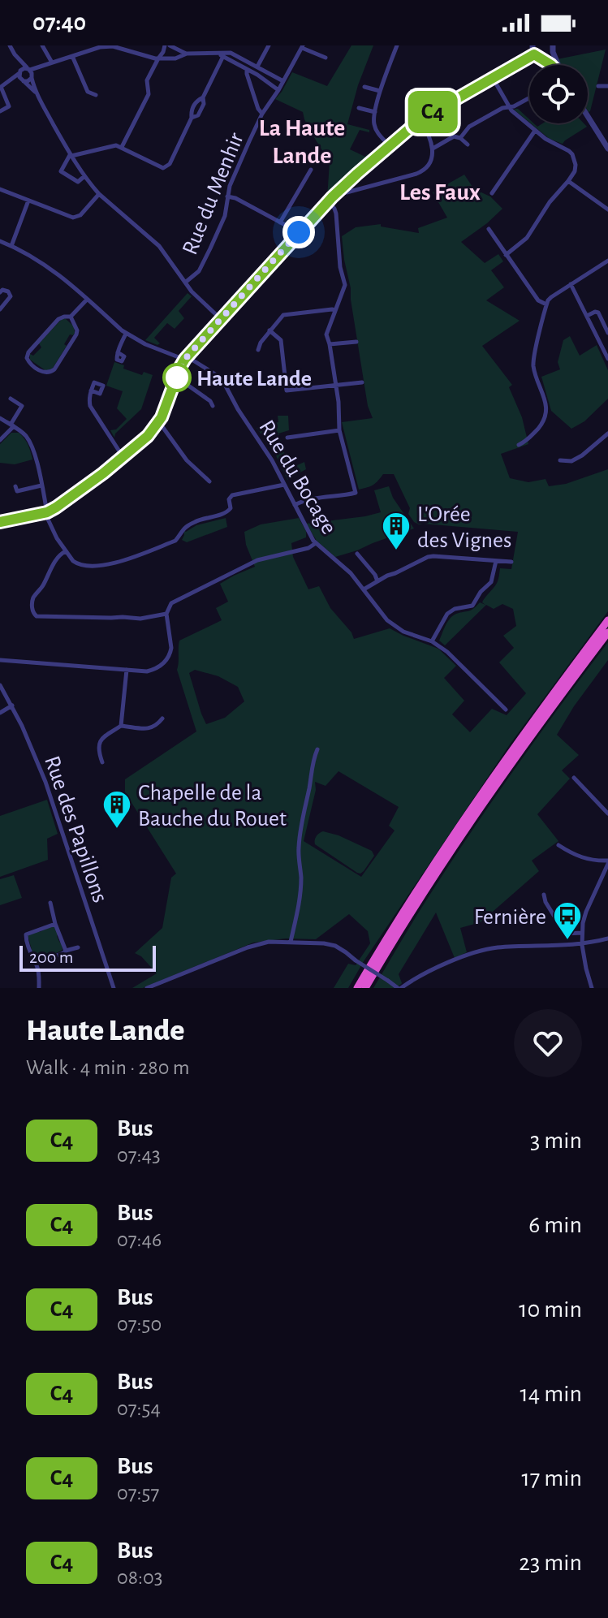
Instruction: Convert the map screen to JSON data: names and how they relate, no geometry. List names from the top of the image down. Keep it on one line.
{"streets":{"street":["Rue du Menhir","Rue du Bocage","Rue des Papillons"]},"districts":["La Haute Lande","Les Faux"],"places":{"other":["Haute Lande"],"building":["L'Orée des Vignes","Chapelle de la Bauche du Rouet"],"bus stop":["Fernière"]},"lines":["bus line C4"],"scale_bar":"200 m","page":{"status":"07:40","on_map":"C4","scale":"200 m","heading":["Haute Lande","Walk · 4 min · 280 m"],"list":[{"mark":"C4","name":"Bus","note":"07:43","value":"3 min"},{"mark":"C4","name":"Bus","note":"07:46","value":"6 min"},{"mark":"C4","name":"Bus","note":"07:50","value":"10 min"},{"mark":"C4","name":"Bus","note":"07:54","value":"14 min"},{"mark":"C4","name":"Bus","note":"07:57","value":"17 min"},{"mark":"C4","name":"Bus","note":"08:03","value":"23 min"}]}}
